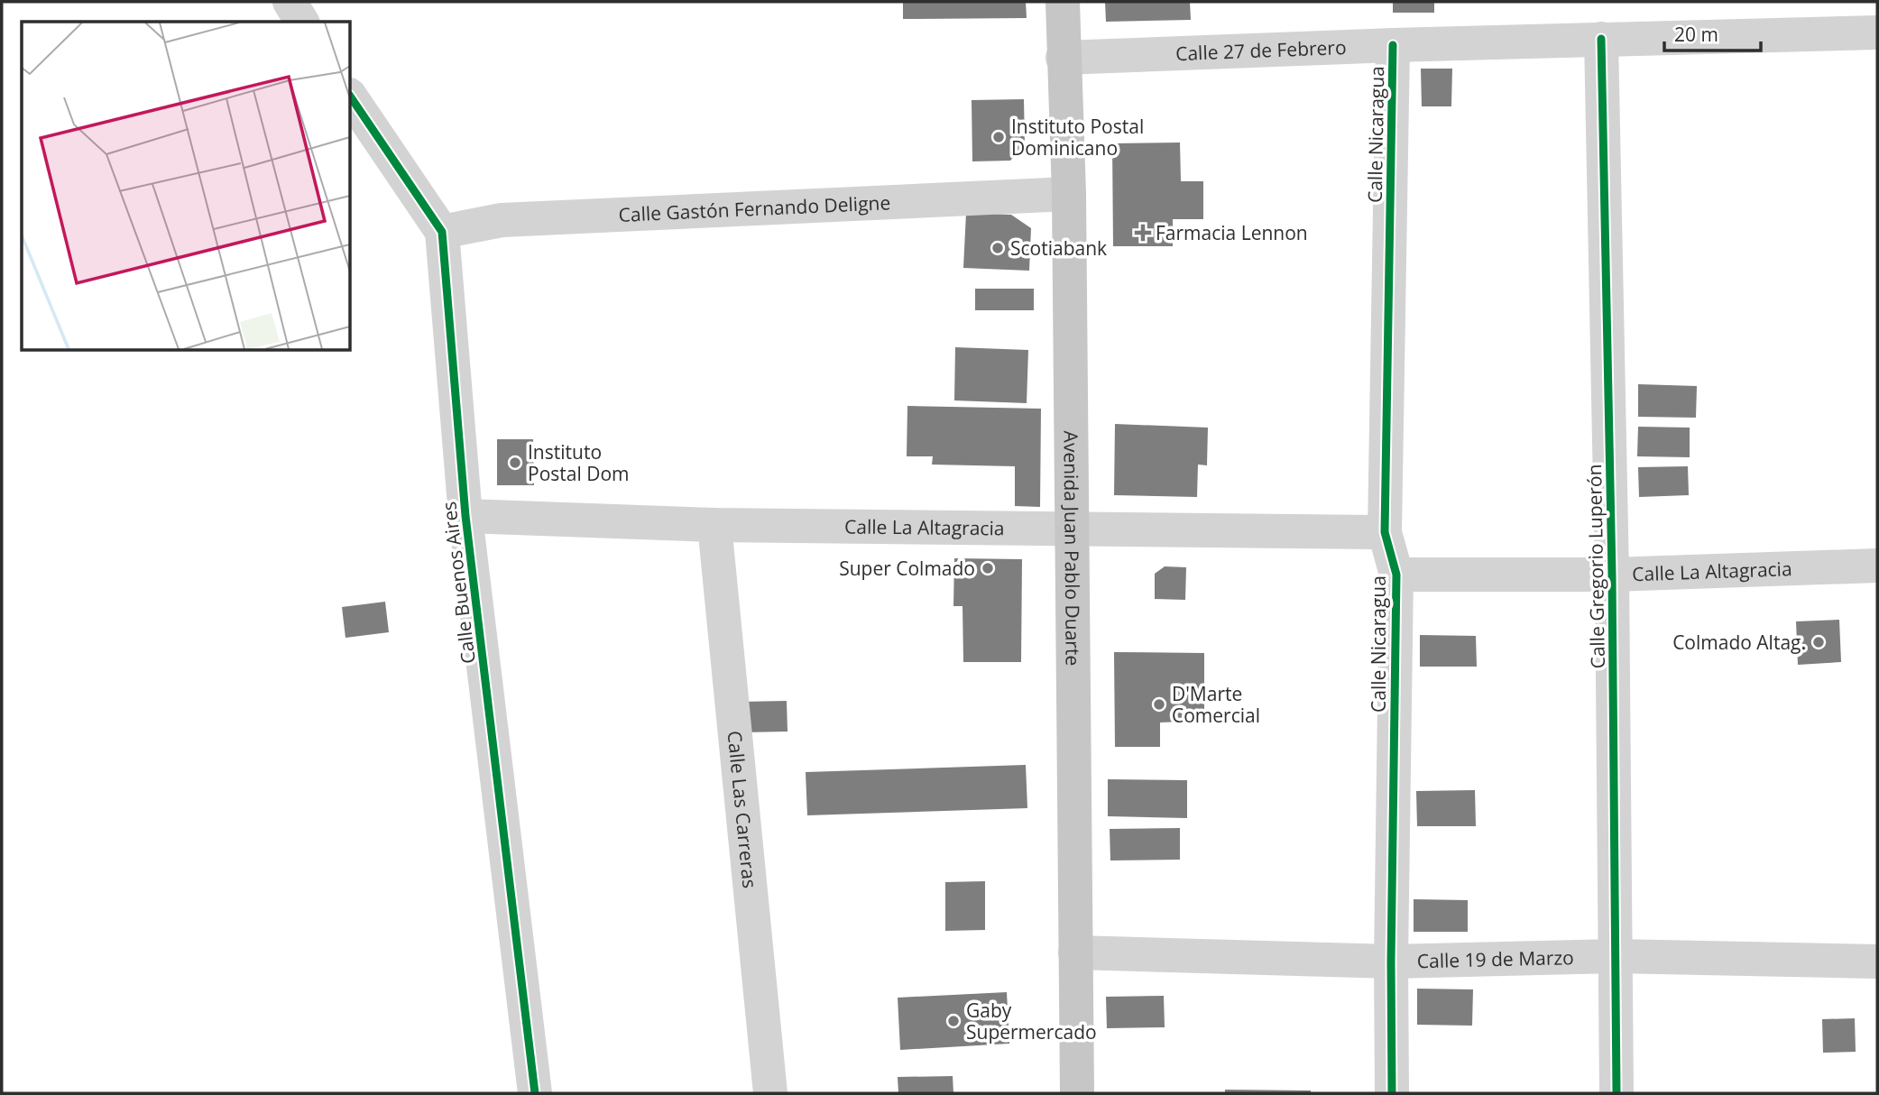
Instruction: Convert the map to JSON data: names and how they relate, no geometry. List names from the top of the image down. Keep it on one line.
{"streets":{"main road":["Avenida Juan Pablo Duarte"],"street":["Calle 27 de Febrero","Calle Nicaragua","Calle Gastón Fernando Deligne","Calle La Altagracia","Calle Gregorio Luperón","Calle Buenos Aires","Calle Las Carreras","Calle 19 de Marzo"]},"crossings":[["Calle 27 de Febrero","Calle Nicaragua"],["Calle 27 de Febrero","Avenida Juan Pablo Duarte"],["Calle 27 de Febrero","Calle Gregorio Luperón"],["Calle Nicaragua","Calle La Altagracia"],["Calle Nicaragua","Calle 19 de Marzo"],["Calle Gastón Fernando Deligne","Avenida Juan Pablo Duarte"],["Calle Gastón Fernando Deligne","Calle Buenos Aires"],["Calle La Altagracia","Avenida Juan Pablo Duarte"],["Calle La Altagracia","Calle Gregorio Luperón"],["Calle La Altagracia","Calle Buenos Aires"],["Calle La Altagracia","Calle Las Carreras"],["Avenida Juan Pablo Duarte","Calle 19 de Marzo"],["Calle Gregorio Luperón","Calle 19 de Marzo"]],"places":{"other":["Instituto Postal Dominicano","Scotiabank","Instituto Postal Dom","Super Colmado","Colmado Altag.","D'Marte Comercial","Gaby Supermercado"],"health":["Farmacia Lennon"]},"scale_bar":"20 m"}
